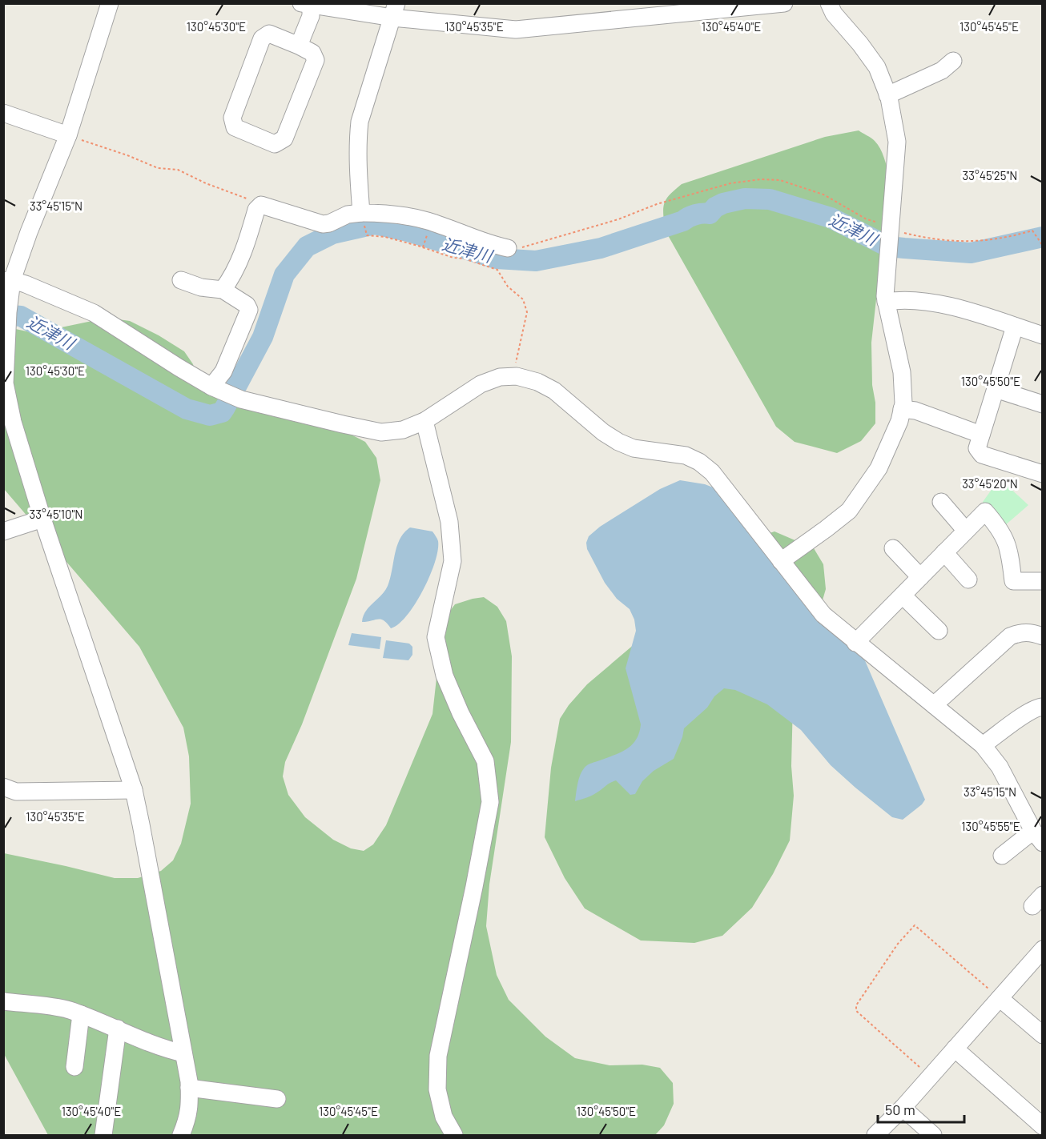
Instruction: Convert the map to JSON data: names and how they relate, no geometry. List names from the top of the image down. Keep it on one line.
{"water":["近津川"],"scale_bar":"50 m","coordinates":["130°45'30\"E","130°45'35\"E","130°45'40\"E","130°45'45\"E","33°45'25\"N","33°45'15\"N","130°45'50\"E","33°45'20\"N","33°45'10\"N","130°45'55\"E"]}
